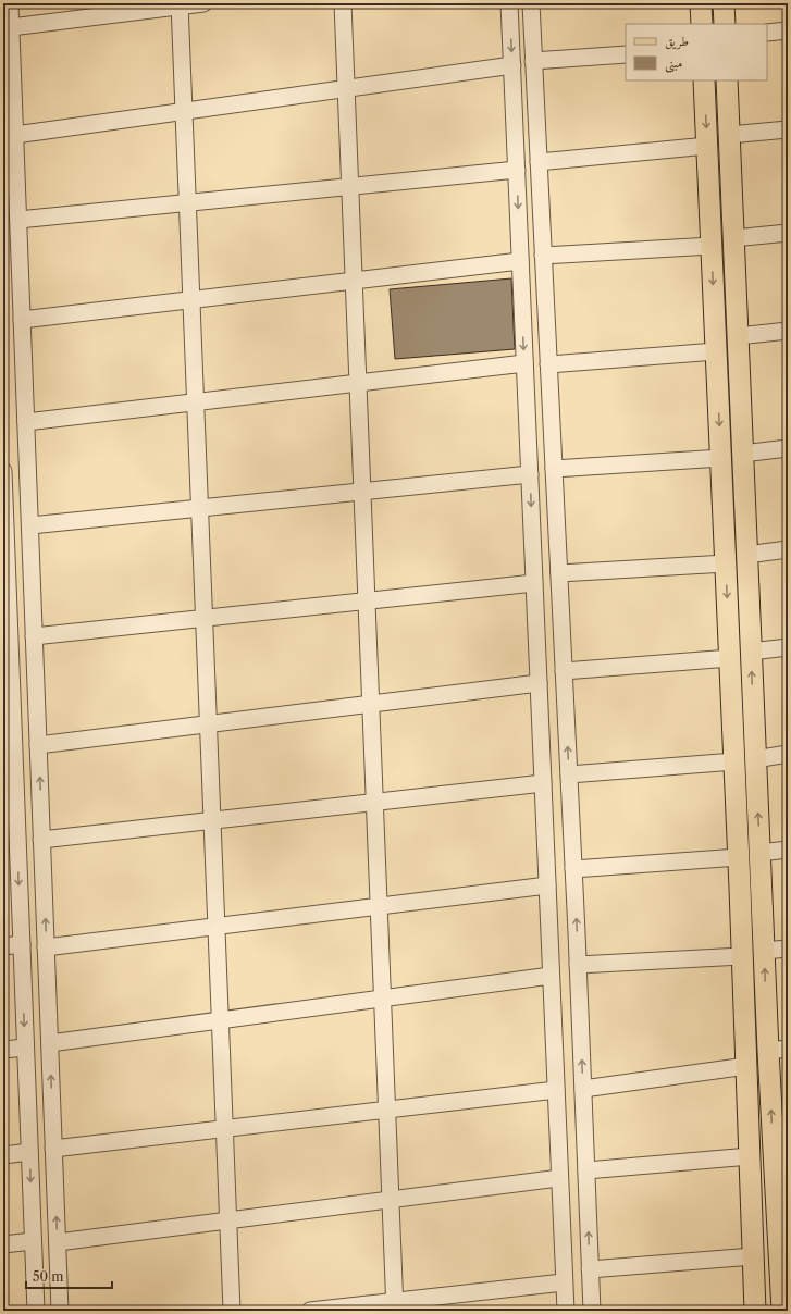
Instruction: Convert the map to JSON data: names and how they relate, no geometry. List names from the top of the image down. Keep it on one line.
{"legend":["طريق","مبنى"],"scale_bar":"50 m"}
